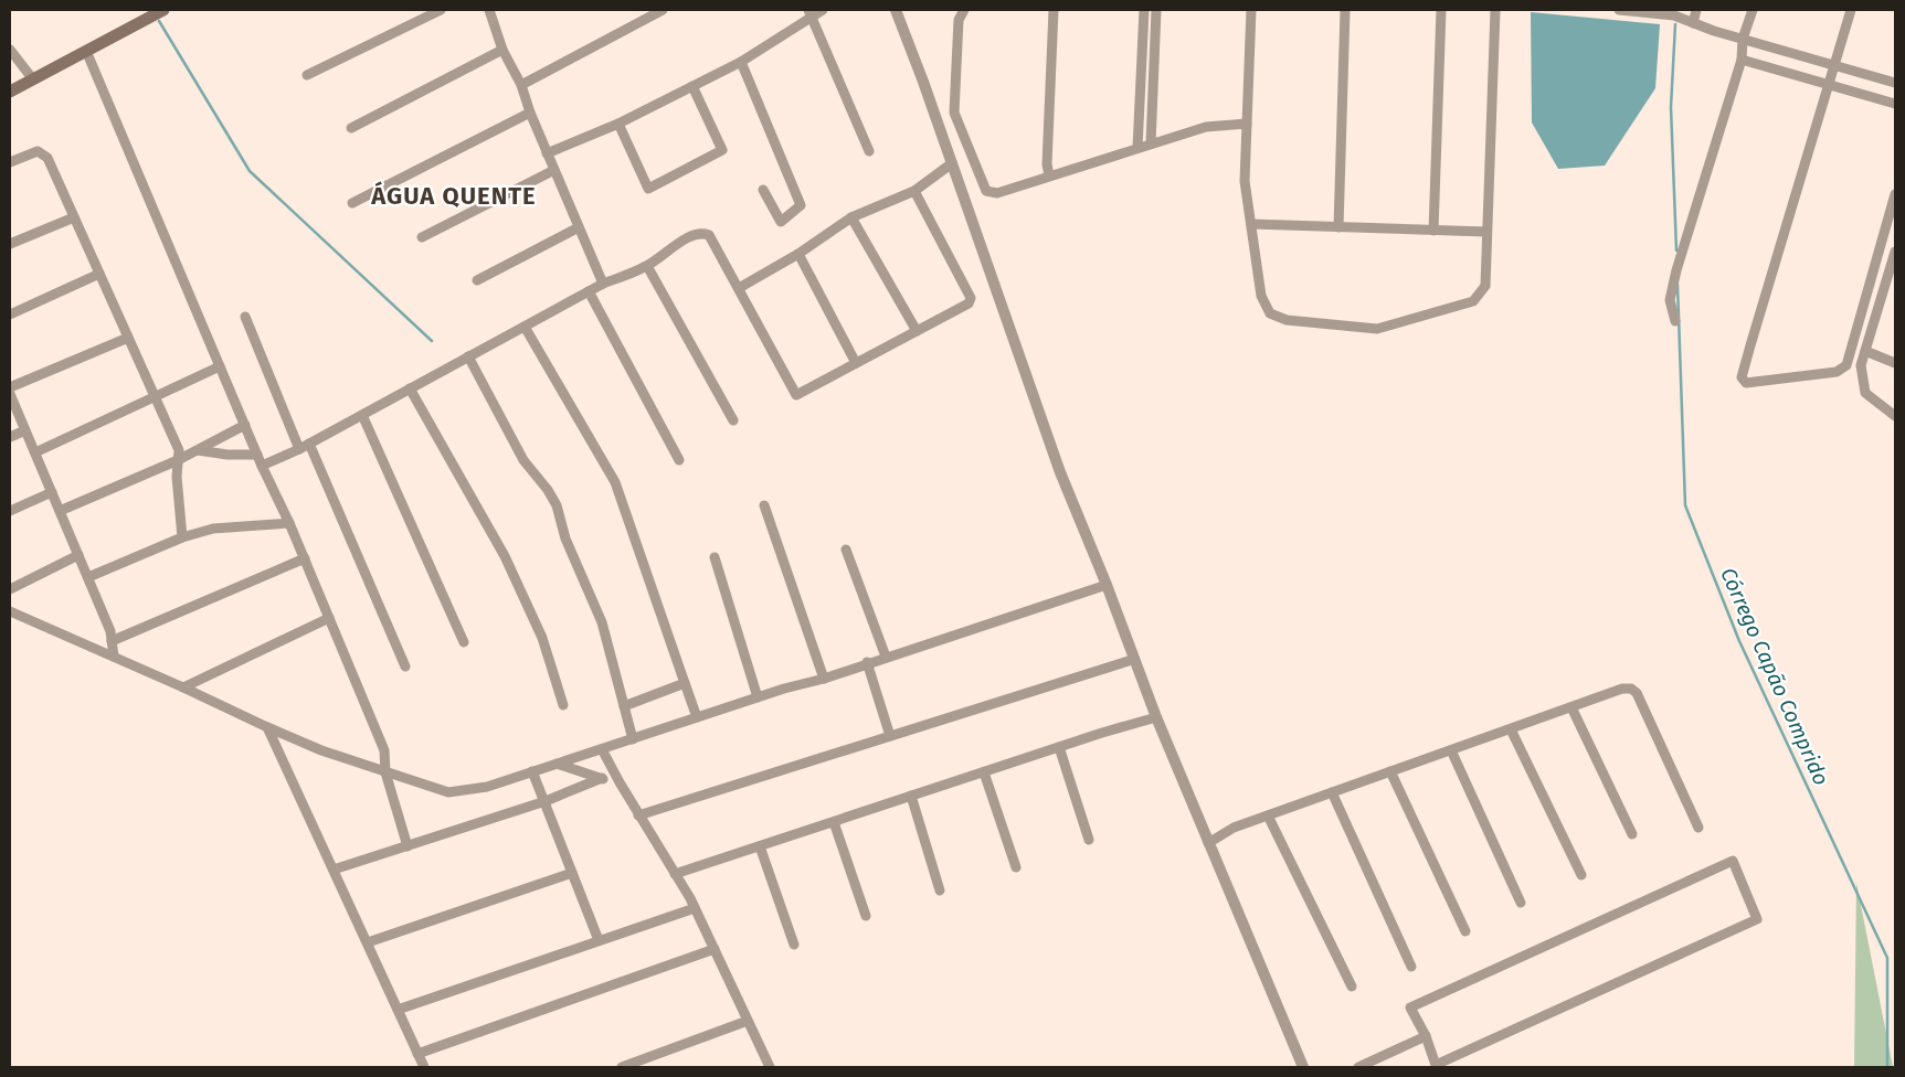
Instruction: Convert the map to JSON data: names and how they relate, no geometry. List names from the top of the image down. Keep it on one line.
{"districts":["ÁGUA QUENTE"],"water":["Córrego Capão Comprido"]}
